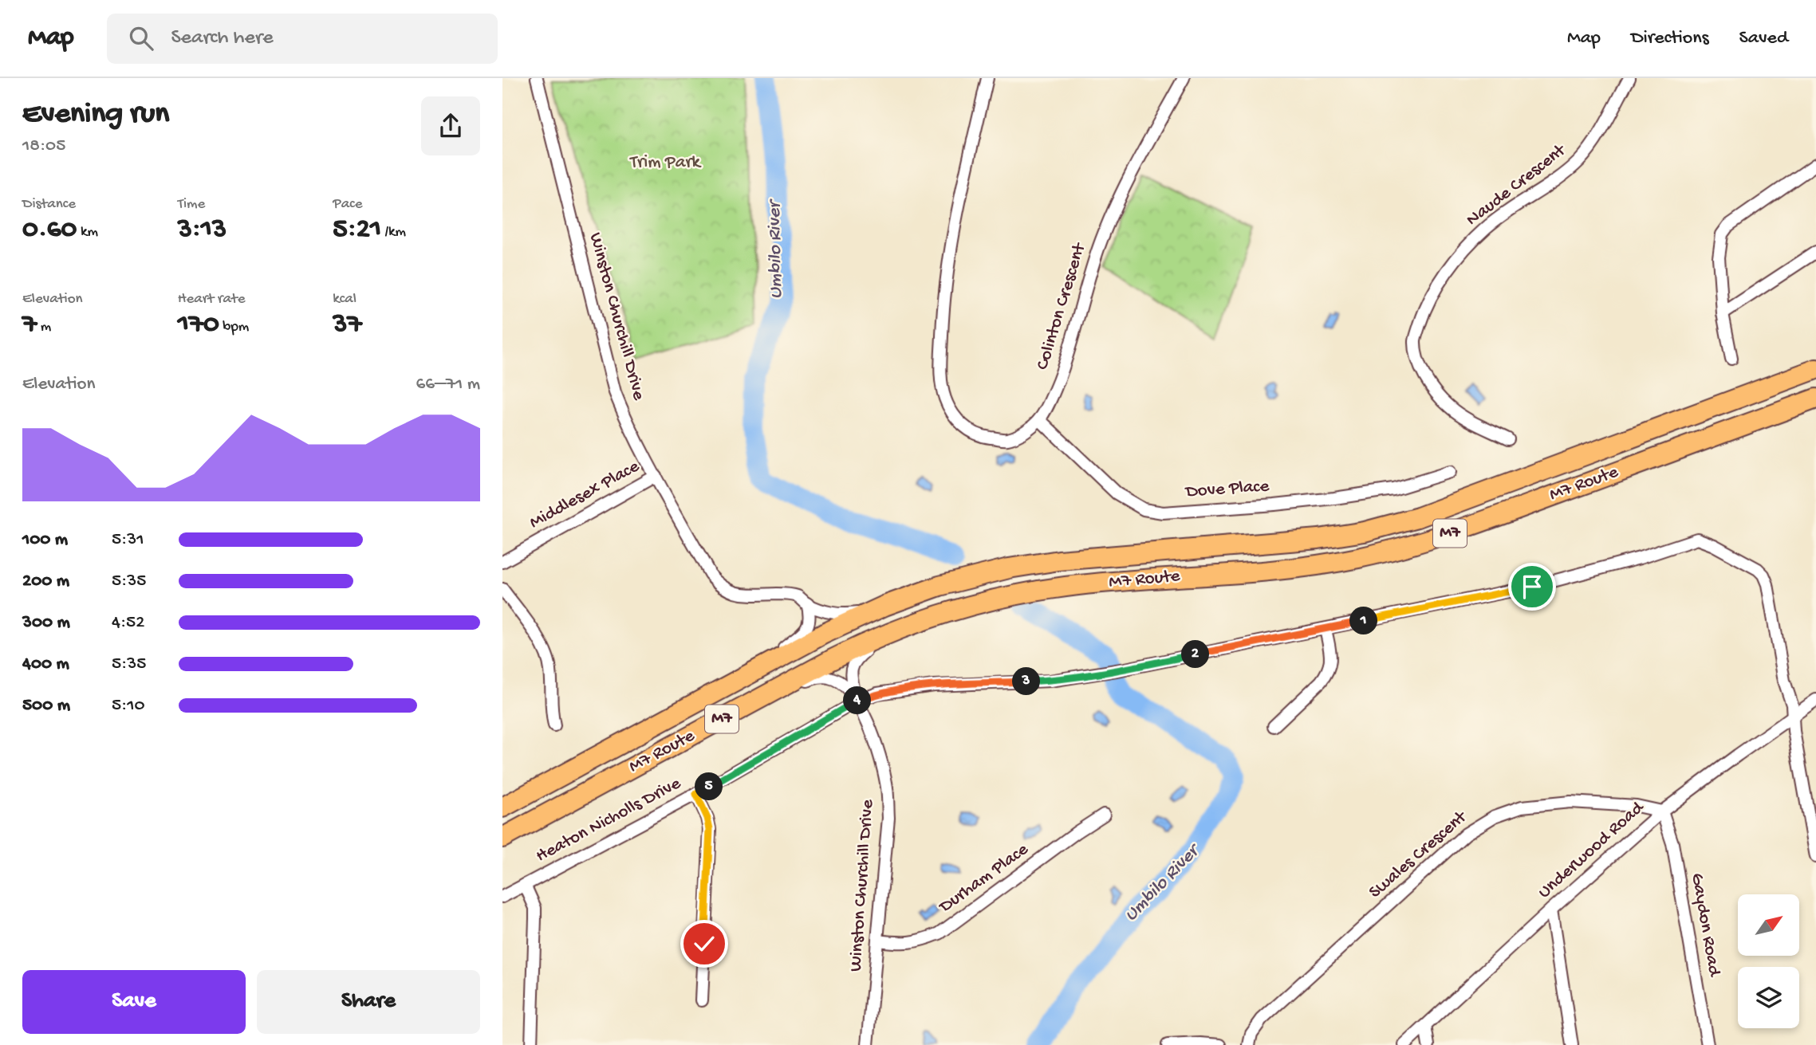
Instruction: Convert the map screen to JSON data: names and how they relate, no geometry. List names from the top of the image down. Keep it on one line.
{"streets":{"highway":["M7 Route","M7"],"street":["Naude Crescent","Colinton Crescent","Winston Churchill Drive","Dove Place","Middlesex Place","Heaton Nicholls Drive","Underwood Road","Swales Crescent","Durham Place","Gaydon Road"]},"crossings":[["Colinton Crescent","Dove Place"],["Winston Churchill Drive","M7 Route"],["Winston Churchill Drive","Middlesex Place"],["Winston Churchill Drive","Heaton Nicholls Drive"],["Winston Churchill Drive","Durham Place"],["Heaton Nicholls Drive","Underwood Road"],["Underwood Road","Swales Crescent"],["Underwood Road","Gaydon Road"],["Swales Crescent","Gaydon Road"]],"water":["Umbilo River"],"parks":["Trim Park"],"north":"top right","page":{"header":"Map","search":"Search here","nav":["Map","Directions","Saved"],"heading":["Evening run","18:05"],"stats":[["Distance","0.60 km"],["Time","3:13"],["Pace","5:21 /km"],["Elevation","7 m"],["Heart rate","170 bpm"],["kcal","37"]],"chart":["Elevation","66–71 m"],"list":[{"name":"100 m","note":"5:31"},{"name":"200 m","note":"5:35"},{"name":"300 m","note":"4:52"},{"name":"400 m","note":"5:35"},{"name":"500 m","note":"5:10"}],"pins":["1","2","3","4","5"],"buttons":["Save","Share"]}}
